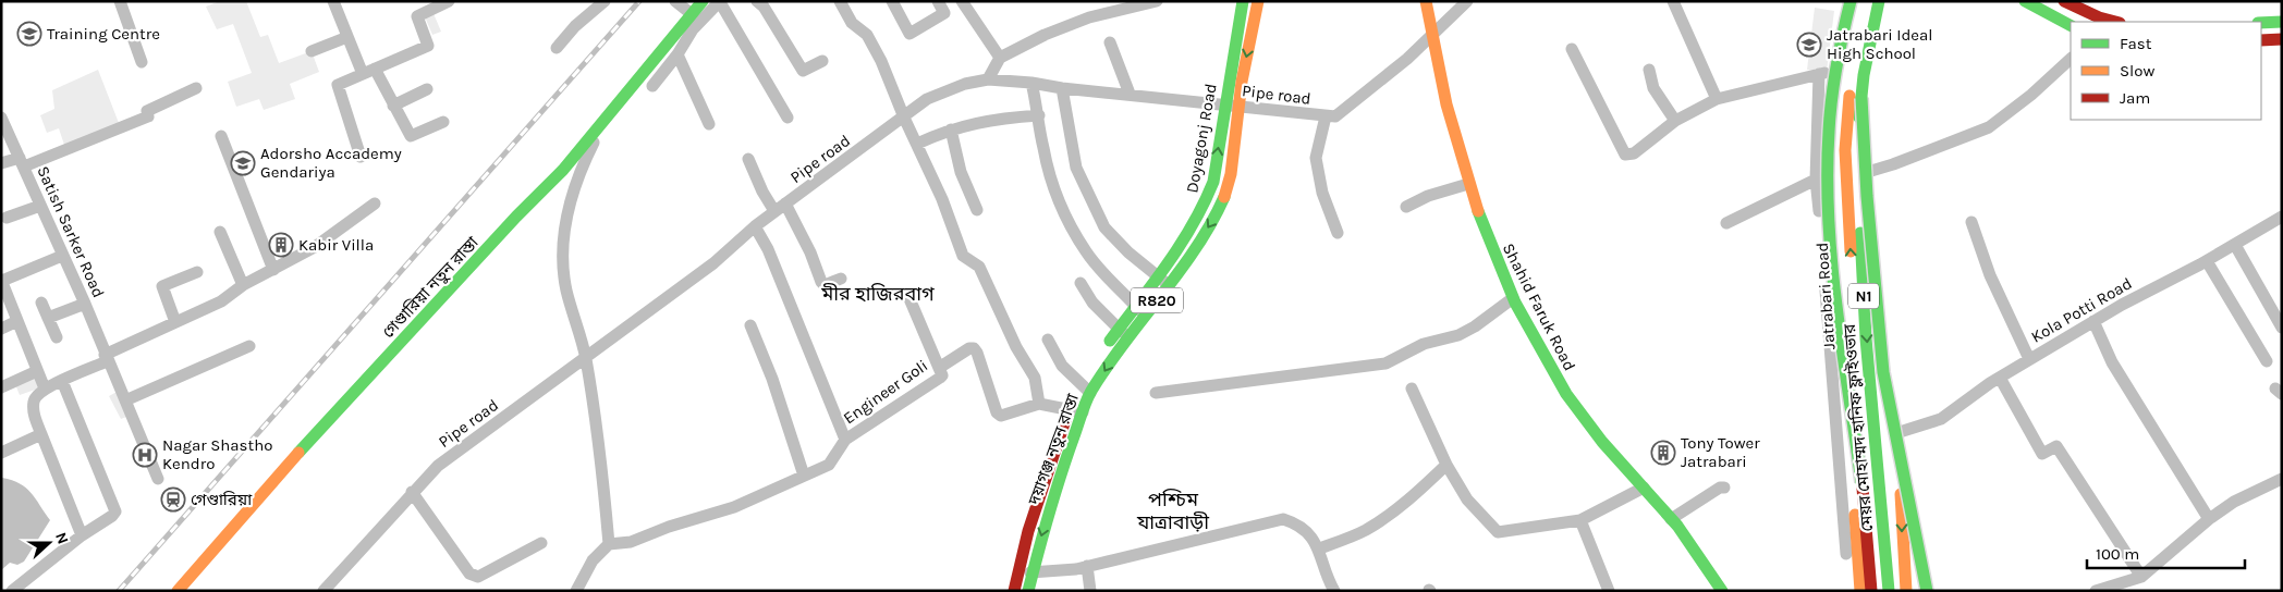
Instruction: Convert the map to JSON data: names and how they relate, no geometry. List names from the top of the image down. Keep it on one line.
{"streets":{"main road":["Doyagonj Road","গেণ্ডারিয়া নতুন রাস্তা","Jatrabari Road","N1","R820","Shahid Faruk Road","মেয়র মোহাম্মদ হানিফ ফ্লাইওভার","দয়াগঞ্জ নতুন রাস্তা"],"street":["Pipe road","Satish Sarker Road","Kola Potti Road","Engineer Goli"]},"crossings":[["Pipe road","Doyagonj Road"],["Pipe road","Shahid Faruk Road"],["Pipe road","দয়াগঞ্জ নতুন রাস্তা"],["Doyagonj Road","Engineer Goli"],["Doyagonj Road","দয়াগঞ্জ নতুন রাস্তা"],["Engineer Goli","দয়াগঞ্জ নতুন রাস্তা"]],"one_way":["দয়াগঞ্জ নতুন রাস্তা"],"districts":["মীর হাজিরবাগ","পশ্চিম যাত্রাবাড়ী"],"places":{"school or university":["Training Centre","Jatrabari Ideal High School","Adorsho Accademy Gendariya"],"building":["Kabir Villa","Tony Tower Jatrabari"],"hospital":["Nagar Shastho Kendro"],"station":["গেণ্ডারিয়া"]},"legend":["Fast","Slow","Jam"],"scale_bar":"100 m","north":"right"}
